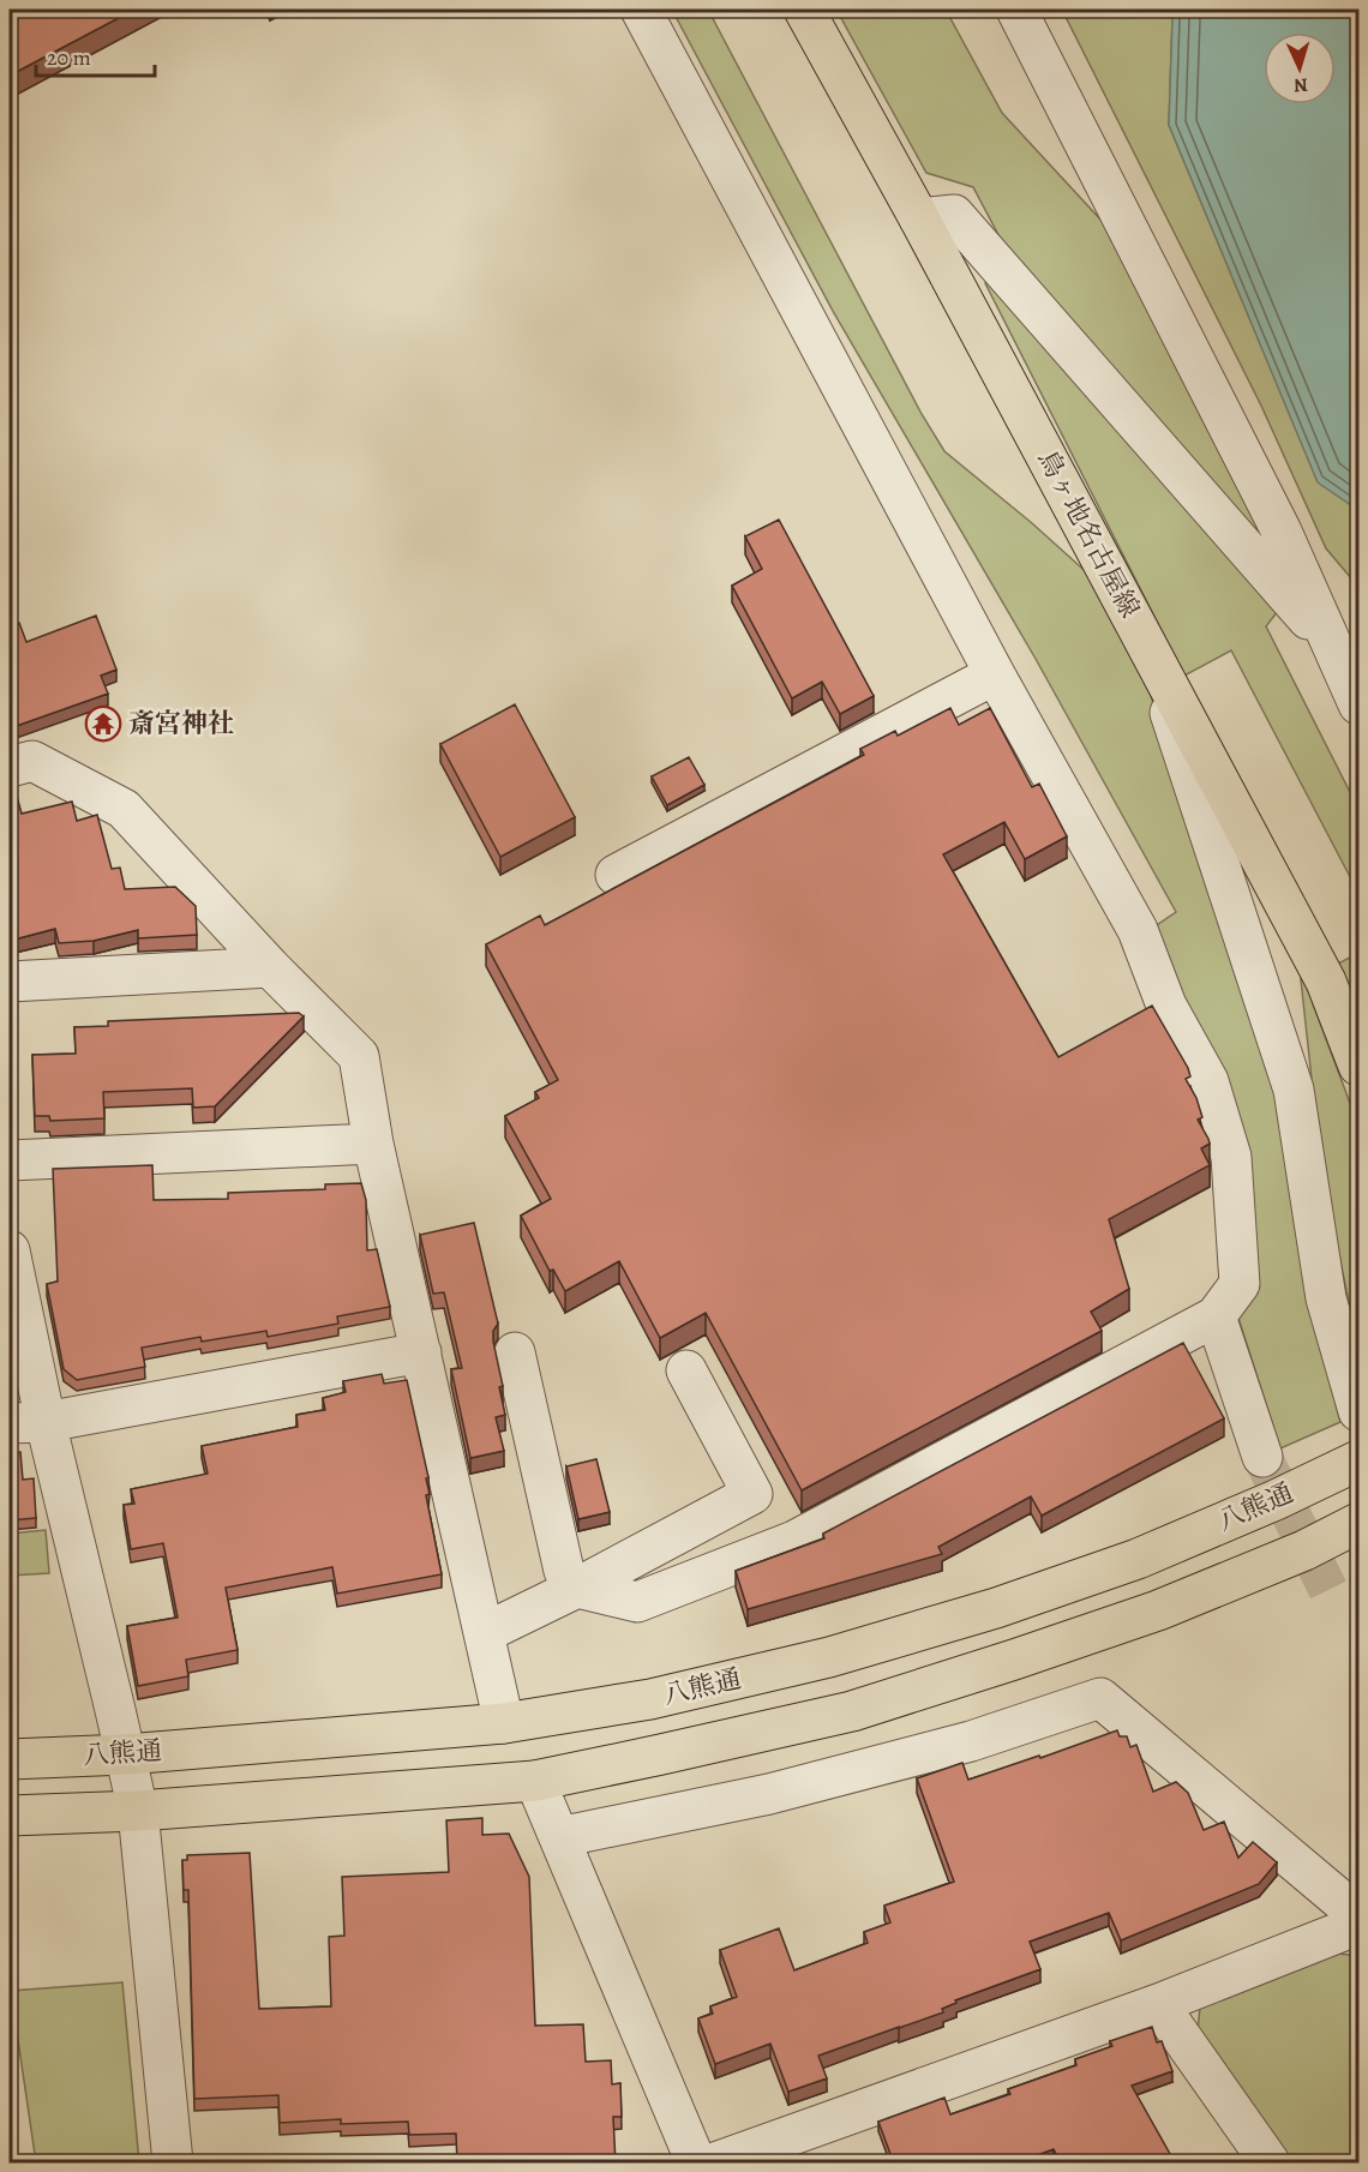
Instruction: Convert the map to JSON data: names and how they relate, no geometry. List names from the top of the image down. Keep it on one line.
{"streets":{"main road":["鳥ヶ地名古屋線","八熊通"]},"places":{"temple":["斎宮神社"]},"scale_bar":"20 m","north":"bottom"}
